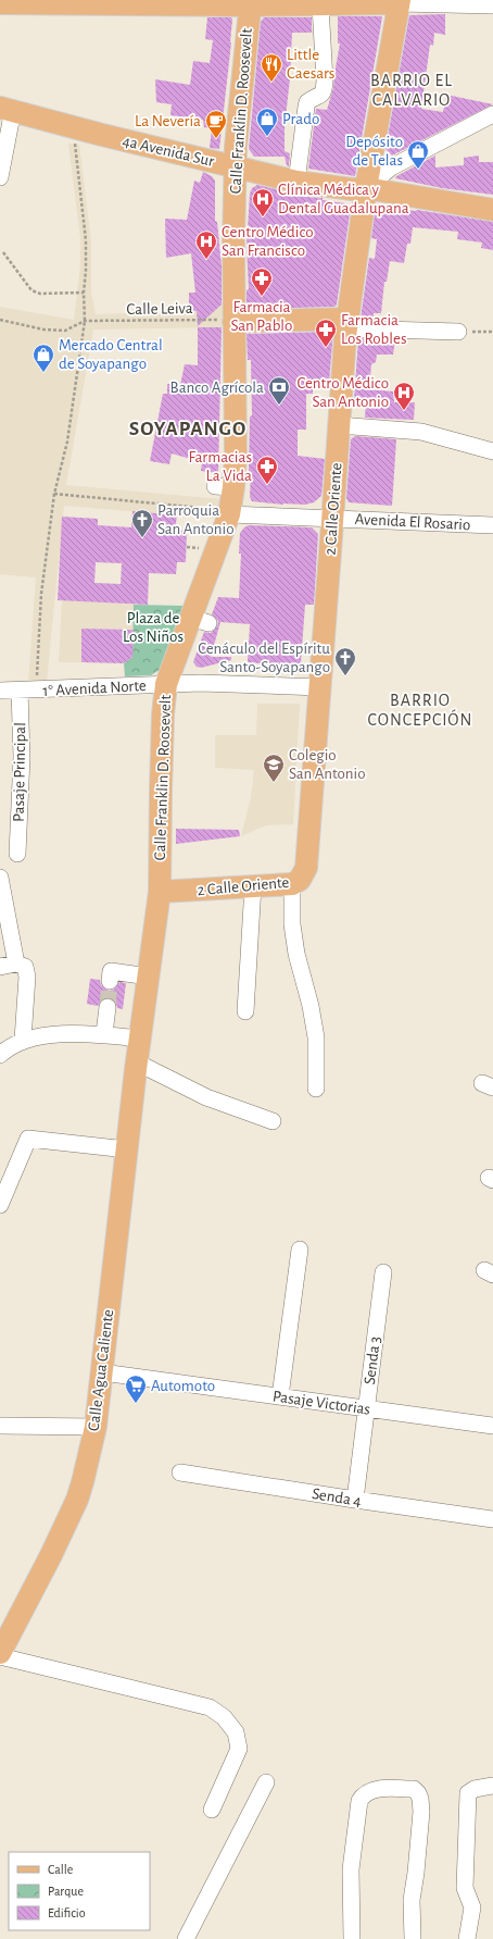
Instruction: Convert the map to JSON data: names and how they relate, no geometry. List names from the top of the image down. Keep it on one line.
{"streets":{"main road":["Calle Franklin D. Roosevelt","4a Avenida Sur","2 Calle Oriente","Calle Agua Caliente"],"street":["Avenida El Rosario","1° Avenida Norte","Pasaje Principal","Senda 3","Pasaje Victorias","Senda 4"],"path":["Calle Leiva"]},"crossings":[["Calle Franklin D. Roosevelt","4a Avenida Sur"],["Calle Franklin D. Roosevelt","Calle Leiva"],["Calle Franklin D. Roosevelt","2 Calle Oriente"],["Calle Franklin D. Roosevelt","Avenida El Rosario"],["Calle Franklin D. Roosevelt","1° Avenida Norte"],["Calle Franklin D. Roosevelt","Calle Agua Caliente"],["4a Avenida Sur","2 Calle Oriente"],["2 Calle Oriente","Avenida El Rosario"],["2 Calle Oriente","1° Avenida Norte"],["1° Avenida Norte","Pasaje Principal"],["Senda 3","Pasaje Victorias"],["Senda 3","Senda 4"],["Calle Agua Caliente","Pasaje Victorias"]],"districts":["BARRIO EL CALVARIO","SOYAPANGO","BARRIO CONCEPCIÓN"],"parks":["Plaza de Los Niños"],"places":{"restaurant":["Little Caesars"],"shop":["Prado","Depósito de Telas","Mercado Central de Soyapango"],"cafe":["La Nevería"],"hospital":["Clínica Médica y Dental Guadalupana","Centro Médico San Francisco","Centro Médico San Antonio"],"pharmacy":["Farmacia San Pablo","Farmacia Los Robles","Farmacias La Vida"],"bank":["Banco Agrícola"],"church":["Parroquia San Antonio","Cenáculo del Espíritu Santo-Soyapango"],"school or university":["Colegio San Antonio"],"supermarket":["Automoto"]},"legend":["Calle","Parque","Edificio"]}
